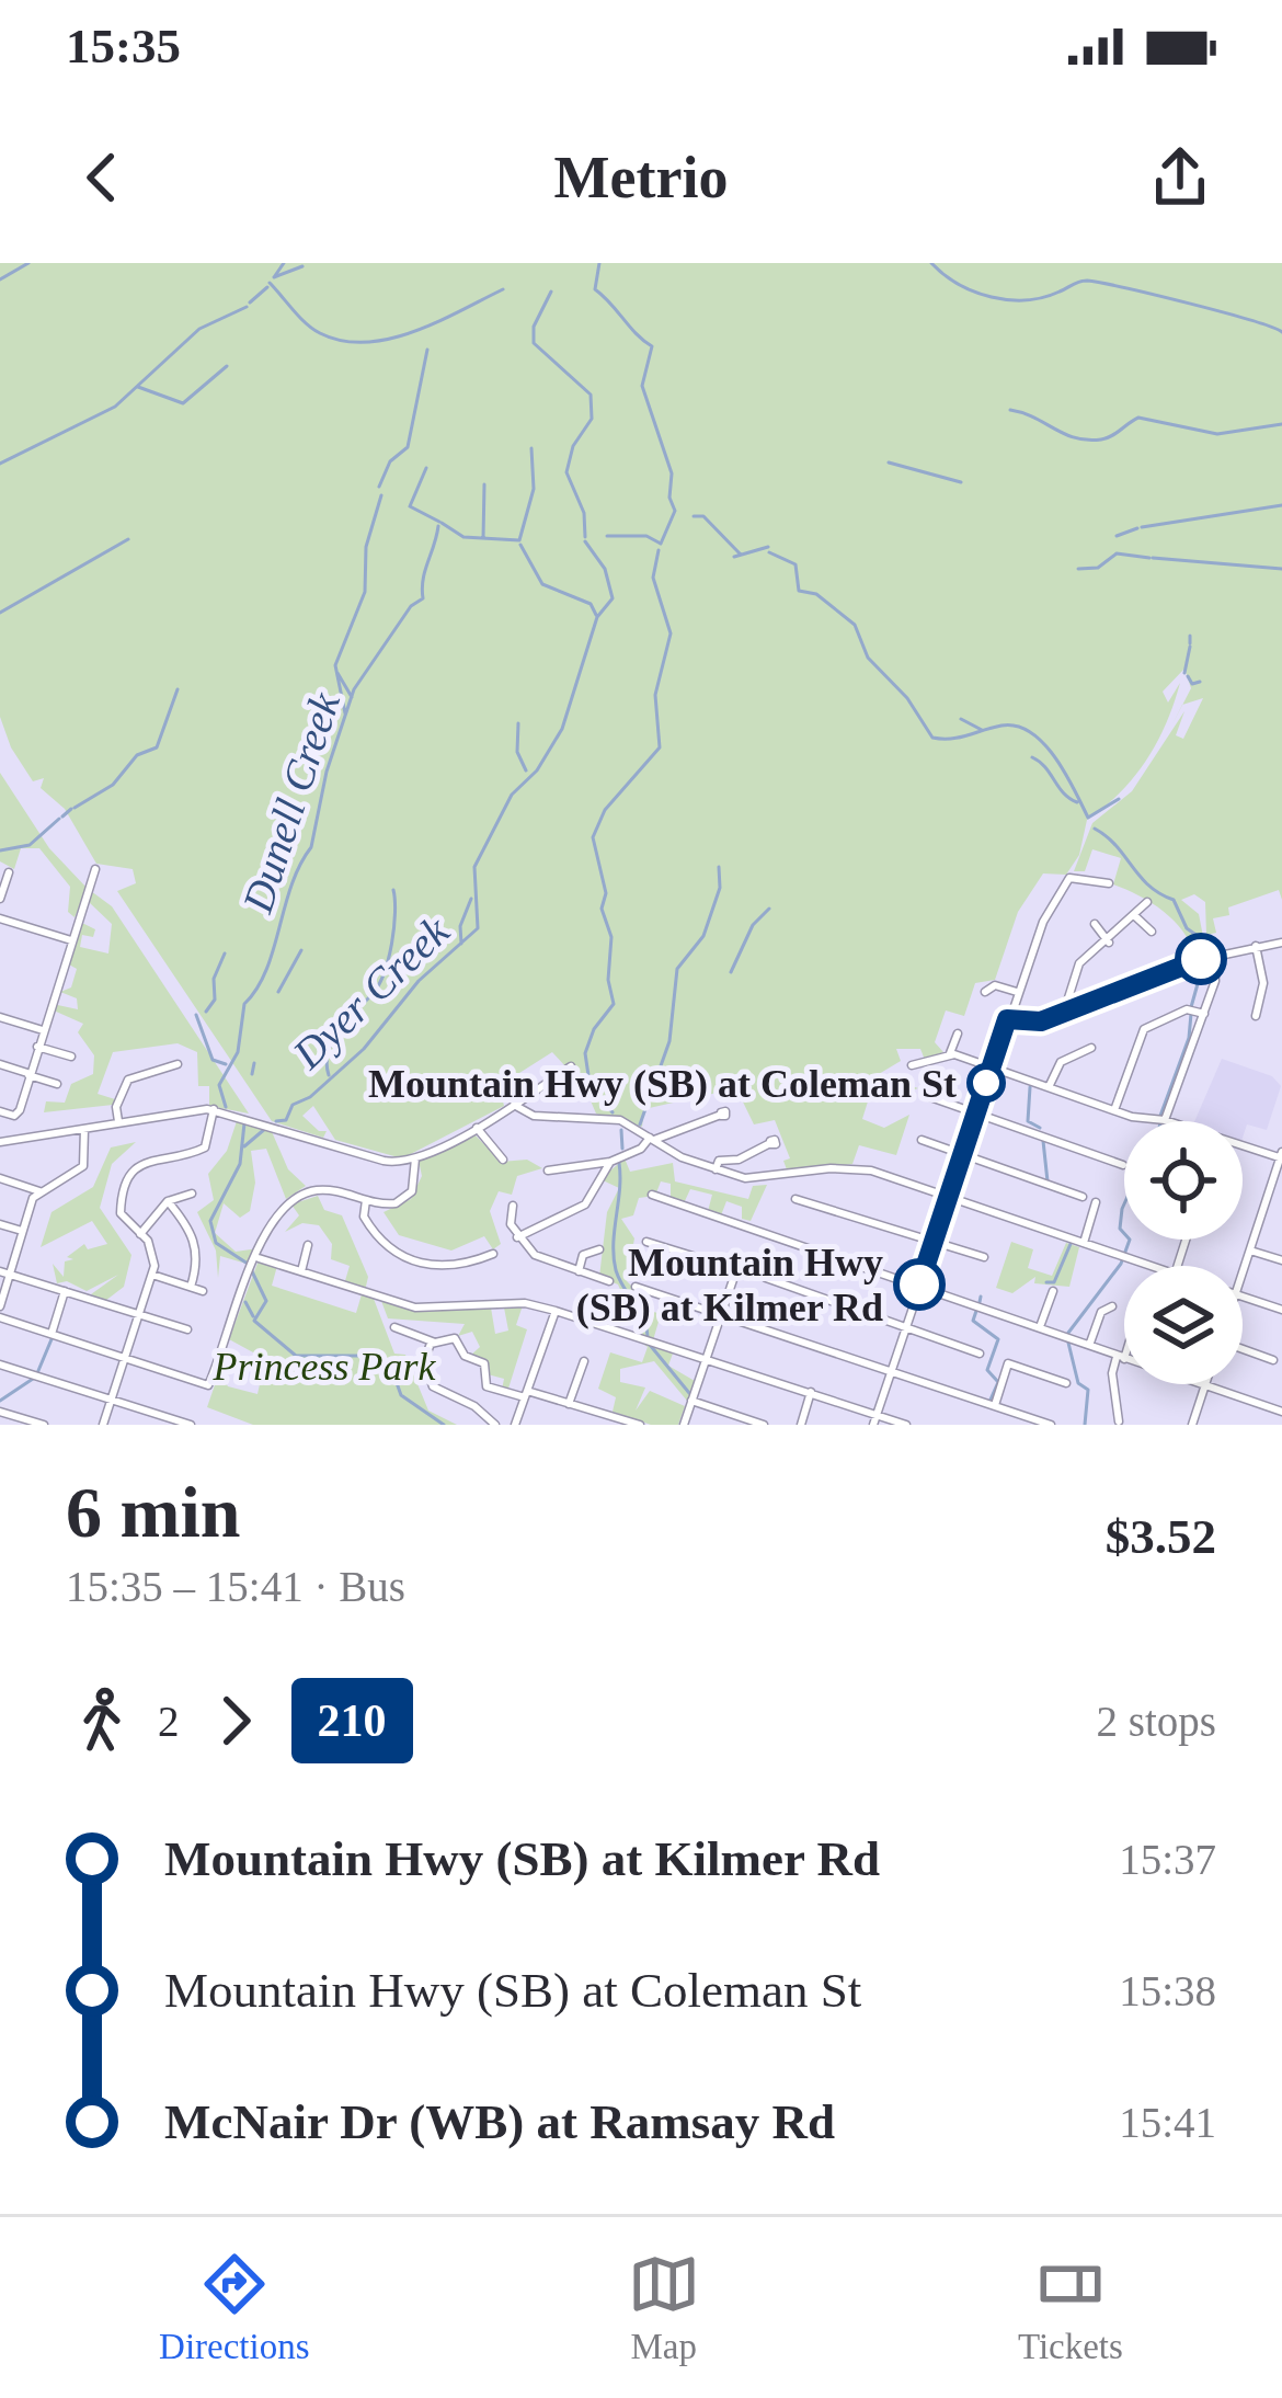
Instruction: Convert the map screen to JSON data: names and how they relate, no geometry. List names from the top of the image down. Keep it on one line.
{"water":["Dunell Creek","Dyer Creek"],"parks":["Princess Park"],"places":["Mountain Hwy (SB) at Coleman St","Mountain Hwy (SB) at Kilmer Rd"],"lines":["bus line 210"],"page":{"status":"15:35","header":"Metrio","heading":["6 min","15:35 – 15:41 · Bus","$3.52"],"legs":["2","210","2 stops"],"list":[{"name":"Mountain Hwy (SB) at Kilmer Rd","value":"15:37"},{"name":"Mountain Hwy (SB) at Coleman St","value":"15:38"},{"name":"McNair Dr (WB) at Ramsay Rd","value":"15:41"}],"tabs":["Directions","Map","Tickets"]}}
